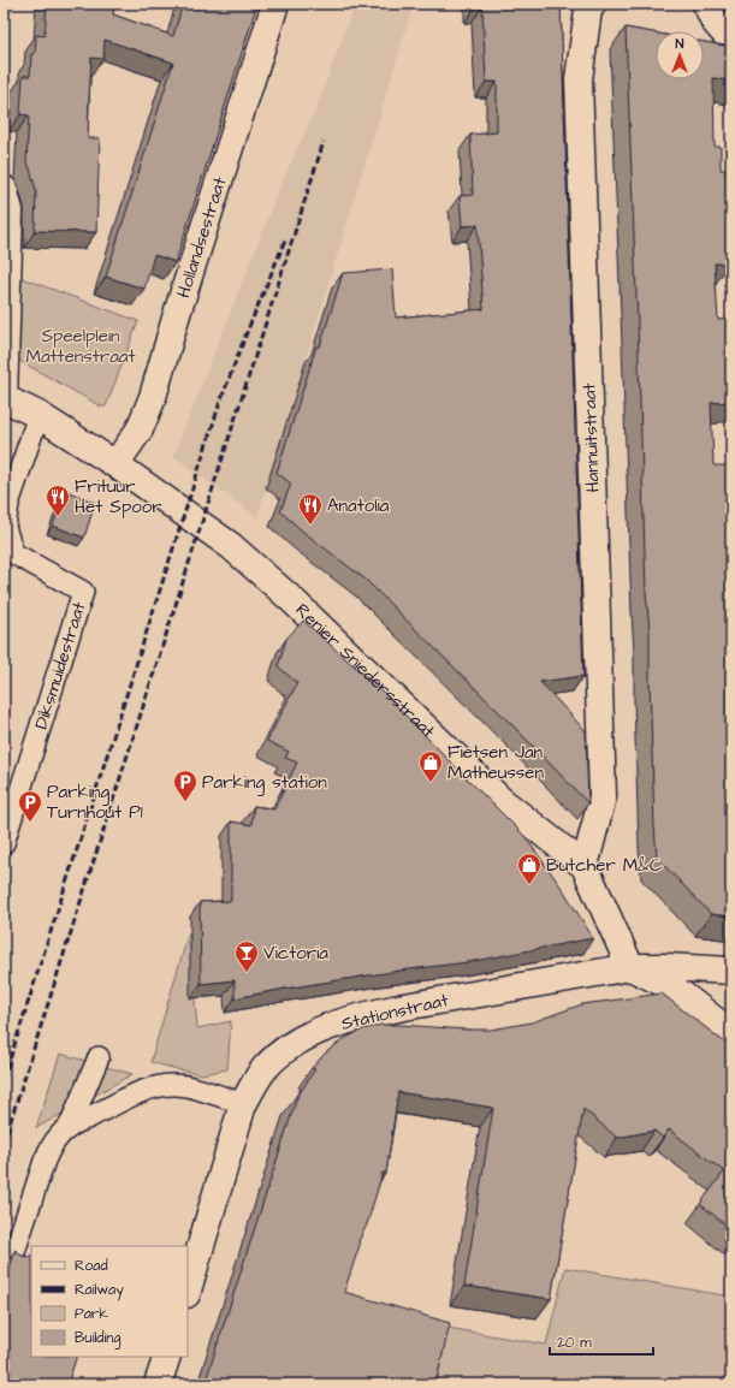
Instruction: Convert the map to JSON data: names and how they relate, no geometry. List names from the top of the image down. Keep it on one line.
{"streets":{"street":["Hollandsestraat","Hannuitstraat","Renier Sniedersstraat","Stationstraat"],"lane":["Diksmuidestraat"]},"crossings":[["Hollandsestraat","Renier Sniedersstraat"],["Hannuitstraat","Renier Sniedersstraat"],["Diksmuidestraat","Renier Sniedersstraat"],["Renier Sniedersstraat","Stationstraat"]],"parks":["Speelplein Mattenstraat"],"places":{"restaurant":["Frituur Het Spoor","Anatolia"],"shop":["Fietsen Jan Matheussen","Butcher M&C"],"parking":["Parking station","Parking Turnhout P1"],"bar":["Victoria"]},"legend":["Road","Railway","Park","Building"],"scale_bar":"20 m","north":"top"}
